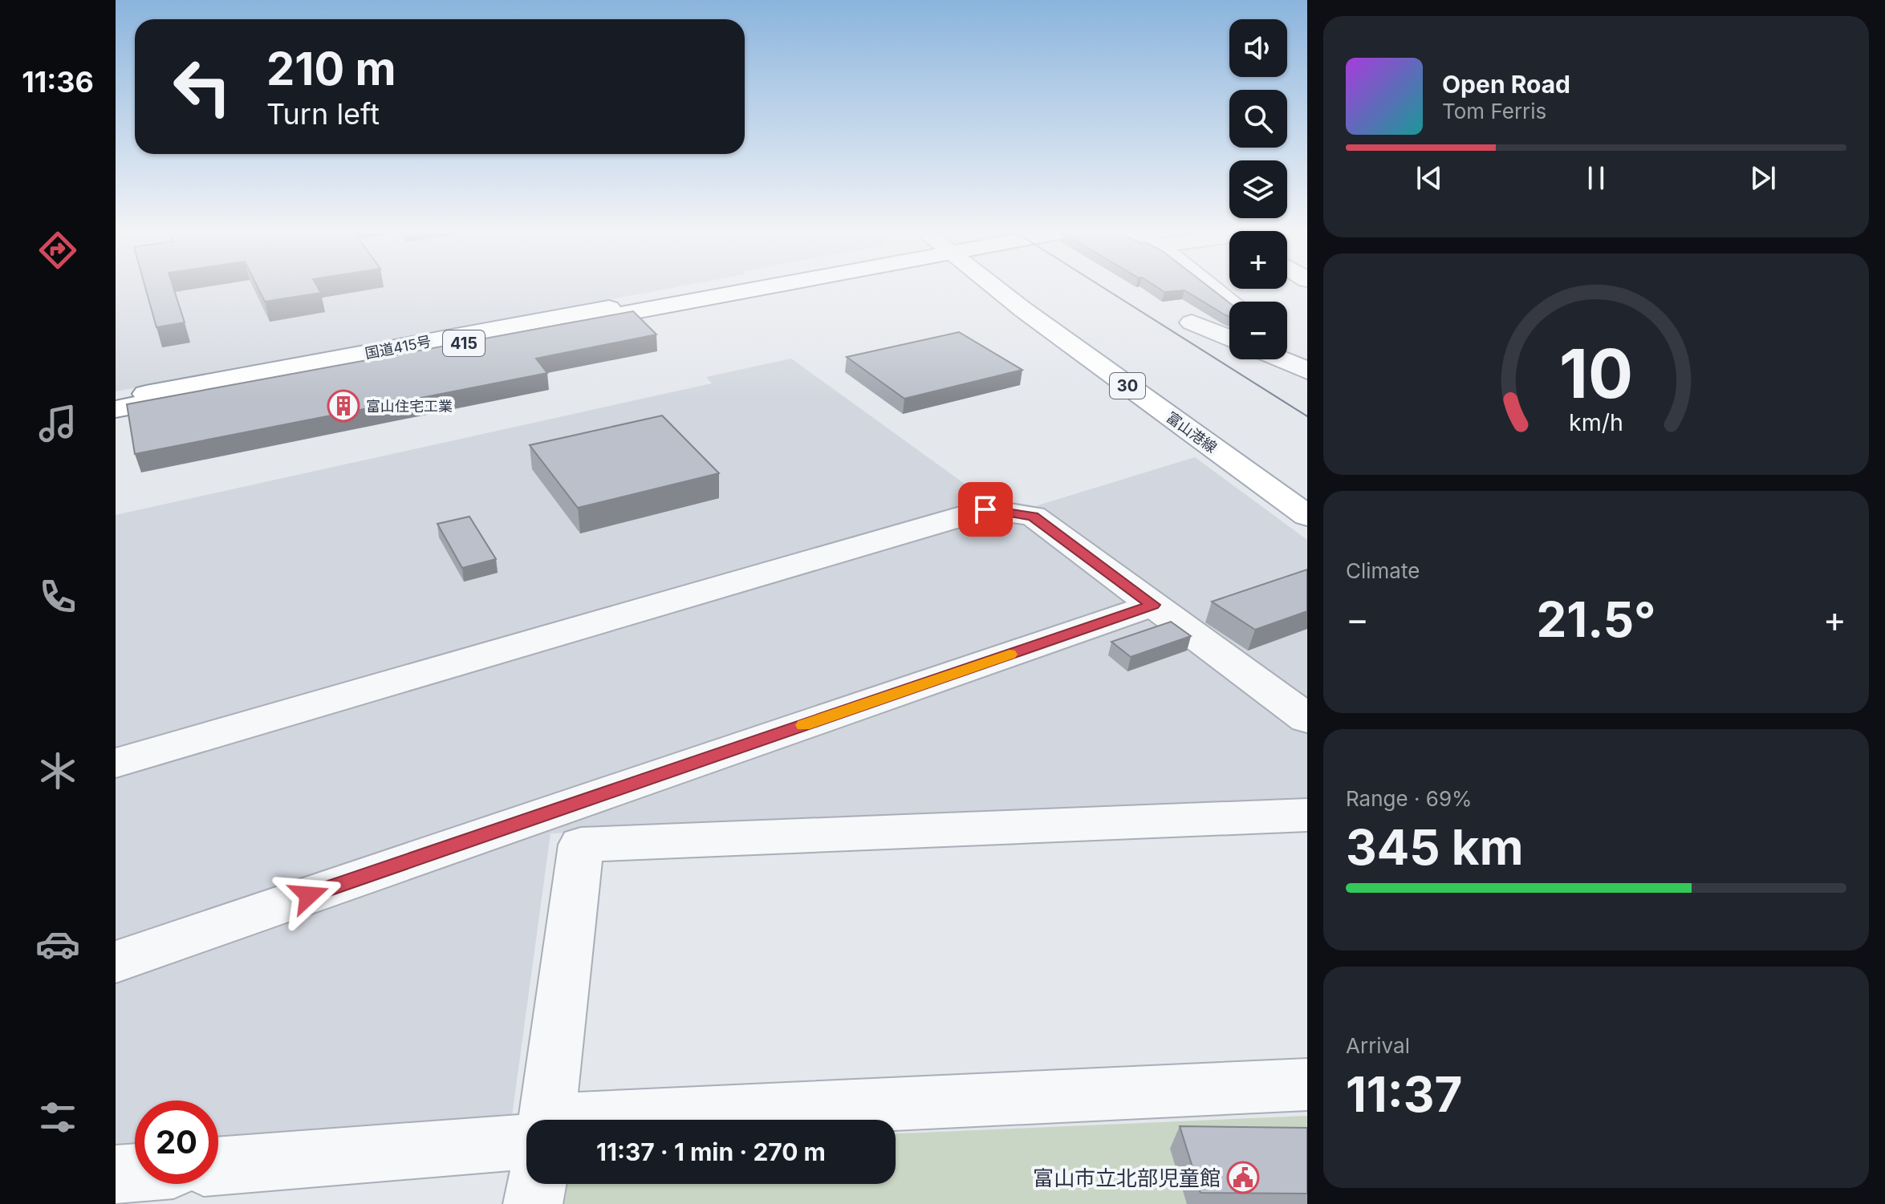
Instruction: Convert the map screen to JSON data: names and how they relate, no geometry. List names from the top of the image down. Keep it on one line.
{"streets":{"main road":["415","国道415号","30","富山港線"]},"places":{"building":["富山住宅工業"],"public building":["富山市立北部児童館"]},"page":{"tabs":"11:36","map_buttons":["+","−"],"turn":["210 m","Turn left"],"song":["Open Road","Tom Ferris"],"tile":["Climate",["Range · 69%","345 km"],["Arrival","11:37"]],"heat":["−","21.5°","+"],"limit":"20","trip":"11:37 · 1 min · 270 m","gauge":["10","km/h"]}}
